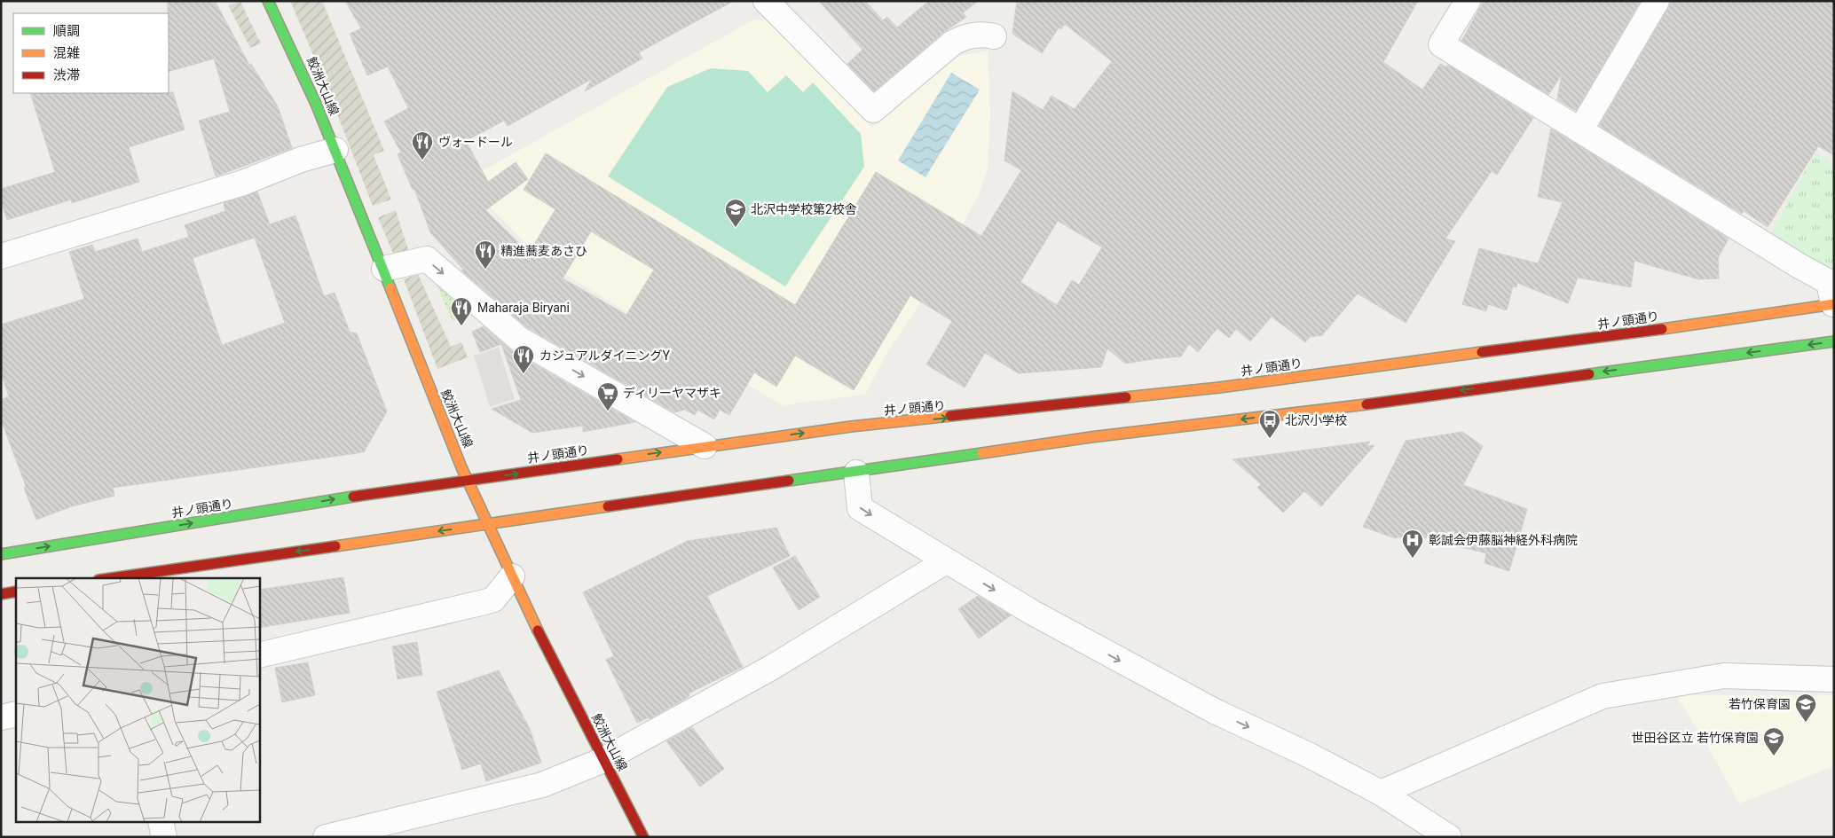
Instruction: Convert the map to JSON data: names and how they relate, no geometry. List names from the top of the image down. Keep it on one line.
{"streets":{"main road":["鮫洲大山線","井ノ頭通り"]},"crossings":[["鮫洲大山線","井ノ頭通り"]],"places":{"restaurant":["ヴォードール","精進蕎麦あさひ","Maharaja Biryani","カジュアルダイニングY"],"school or university":["北沢中学校第2校舎","若竹保育園","世田谷区立 若竹保育園"],"supermarket":["ディリーヤマザキ"],"bus stop":["北沢小学校"],"hospital":["彰誠会伊藤脳神経外科病院"]},"legend":["順調","混雑","渋滞"]}
